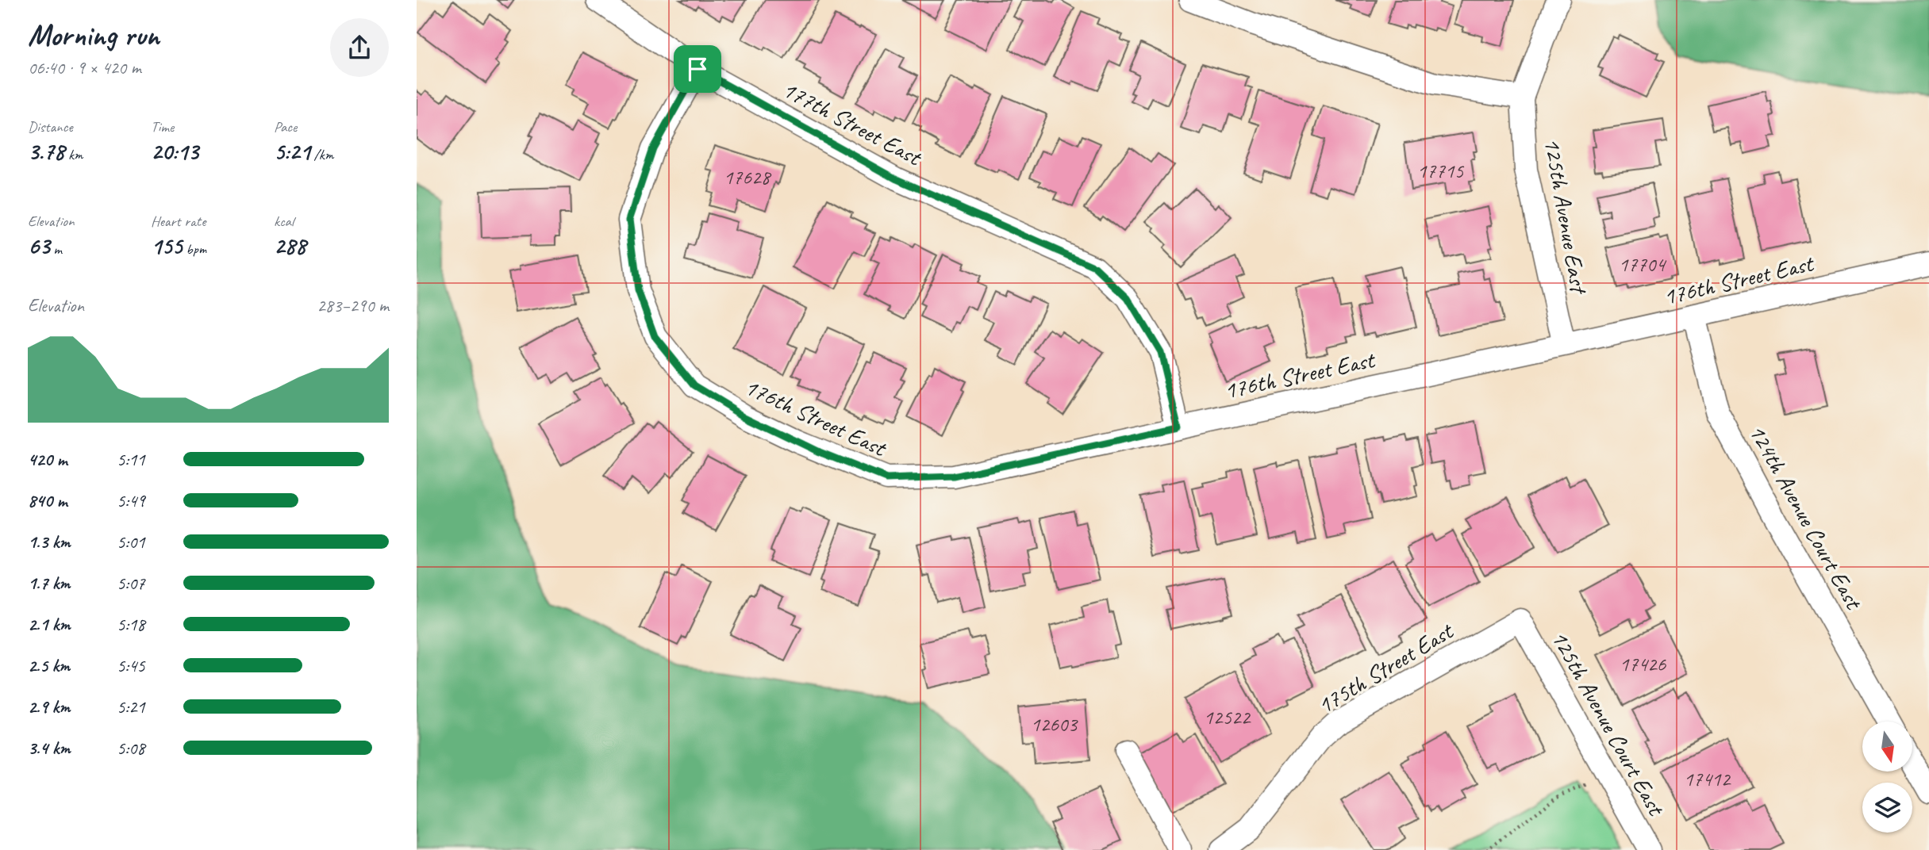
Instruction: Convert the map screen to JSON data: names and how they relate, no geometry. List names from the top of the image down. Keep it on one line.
{"streets":{"street":["177th Street East","125th Avenue East","176th Street East","124th Avenue Court East","175th Street East","125th Avenue Court East"]},"crossings":[["177th Street East","176th Street East"],["125th Avenue East","176th Street East"],["176th Street East","124th Avenue Court East"],["175th Street East","125th Avenue Court East"]],"house_numbers":["17715","17628","17704","17426","12522","12603","17412"],"north":"bottom","page":{"heading":["Morning run","06:40 · 9 × 420 m"],"stats":[["Distance","3.78 km"],["Time","20:13"],["Pace","5:21 /km"],["Elevation","63 m"],["Heart rate","155 bpm"],["kcal","288"]],"chart":["Elevation","283–290 m"],"list":[{"name":"420 m","note":"5:11"},{"name":"840 m","note":"5:49"},{"name":"1.3 km","note":"5:01"},{"name":"1.7 km","note":"5:07"},{"name":"2.1 km","note":"5:18"},{"name":"2.5 km","note":"5:45"},{"name":"2.9 km","note":"5:21"},{"name":"3.4 km","note":"5:08"}]}}
